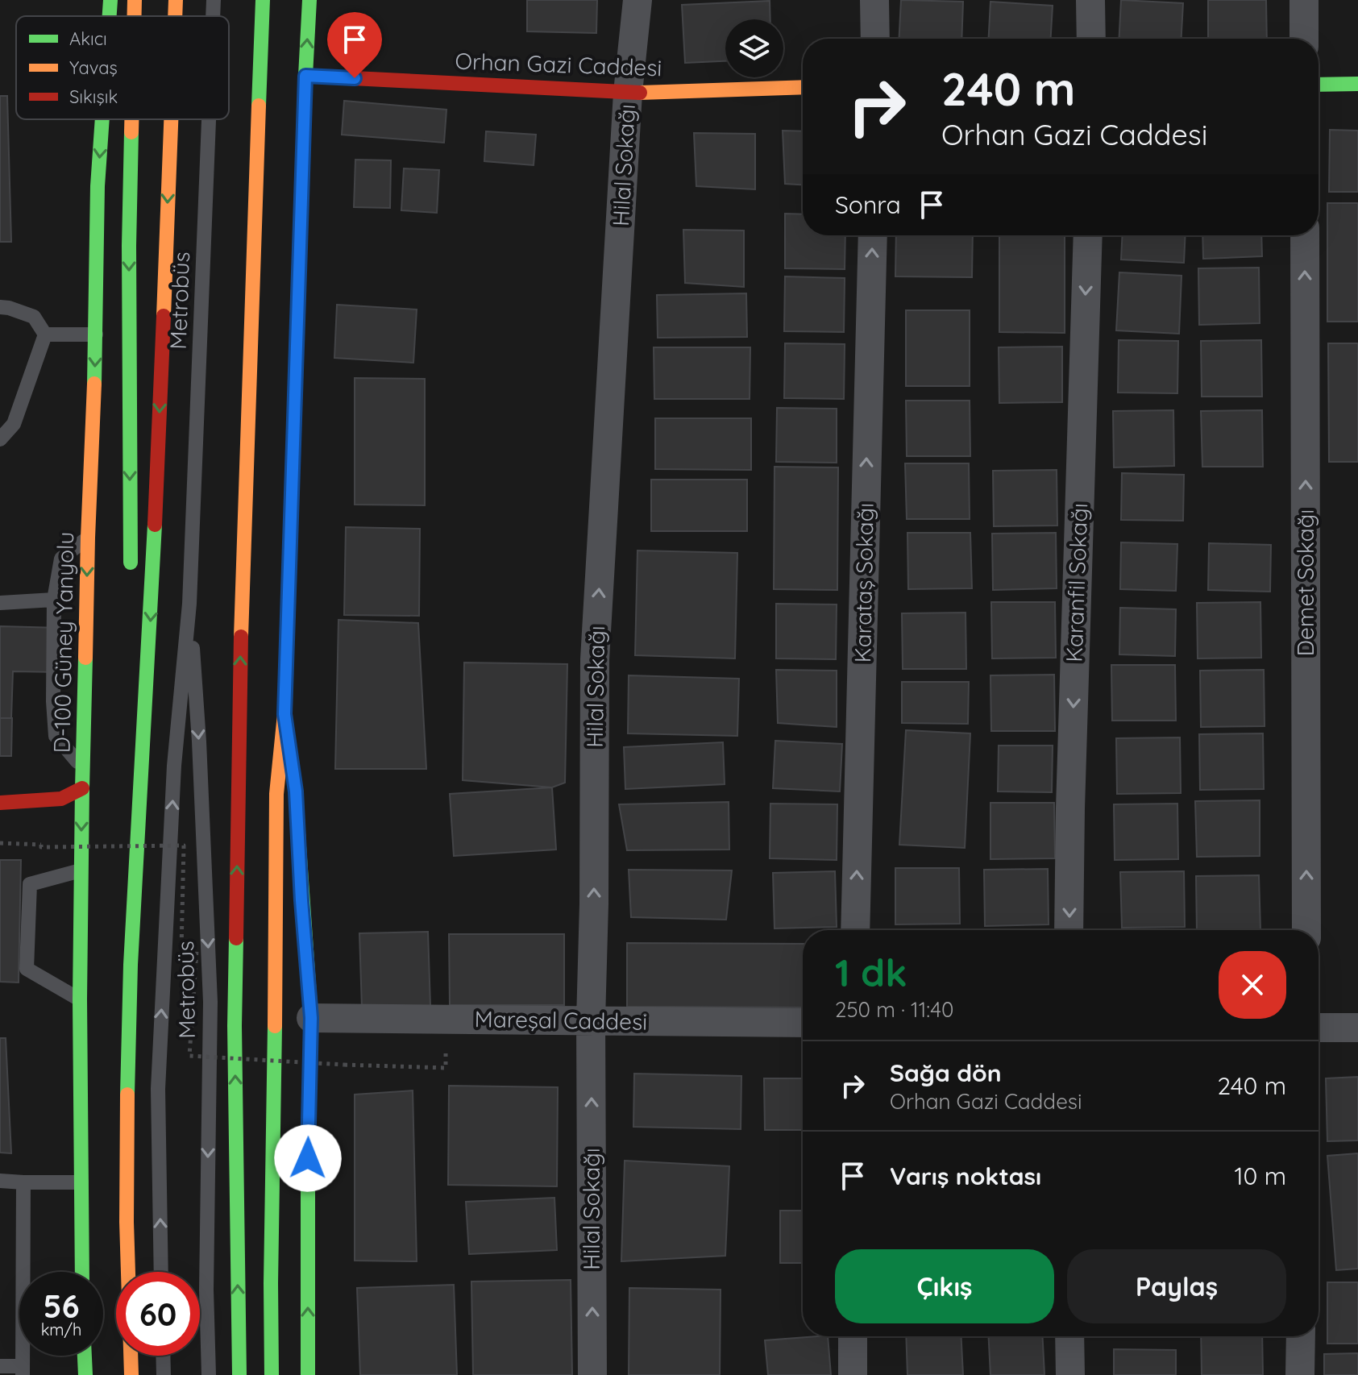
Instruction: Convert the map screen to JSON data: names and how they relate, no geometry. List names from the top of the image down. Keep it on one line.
{"streets":{"main road":["Orhan Gazi Caddesi","D-100 Güney Yanyolu"],"street":["Hilal Sokağı","Karataş Sokağı","Karanfil Sokağı","Demet Sokağı","Mareşal Caddesi"],"lane":["Metrobüs"]},"crossings":[["Orhan Gazi Caddesi","Hilal Sokağı"],["Hilal Sokağı","Mareşal Caddesi"]],"one_way":["Hilal Sokağı","Karataş Sokağı","Karanfil Sokağı","Demet Sokağı"],"legend":["Akıcı","Yavaş","Sıkışık"],"page":{"turn":["240 m","Orhan Gazi Caddesi"],"then":"Sonra","heading":["1 dk","250 m · 11:40"],"list":[{"name":"Sağa dön","note":"Orhan Gazi Caddesi","value":"240 m"},{"name":"Varış noktası","value":"10 m"}],"buttons":["Çıkış","Paylaş"],"speed":"56 km/h","limit":"60"}}
